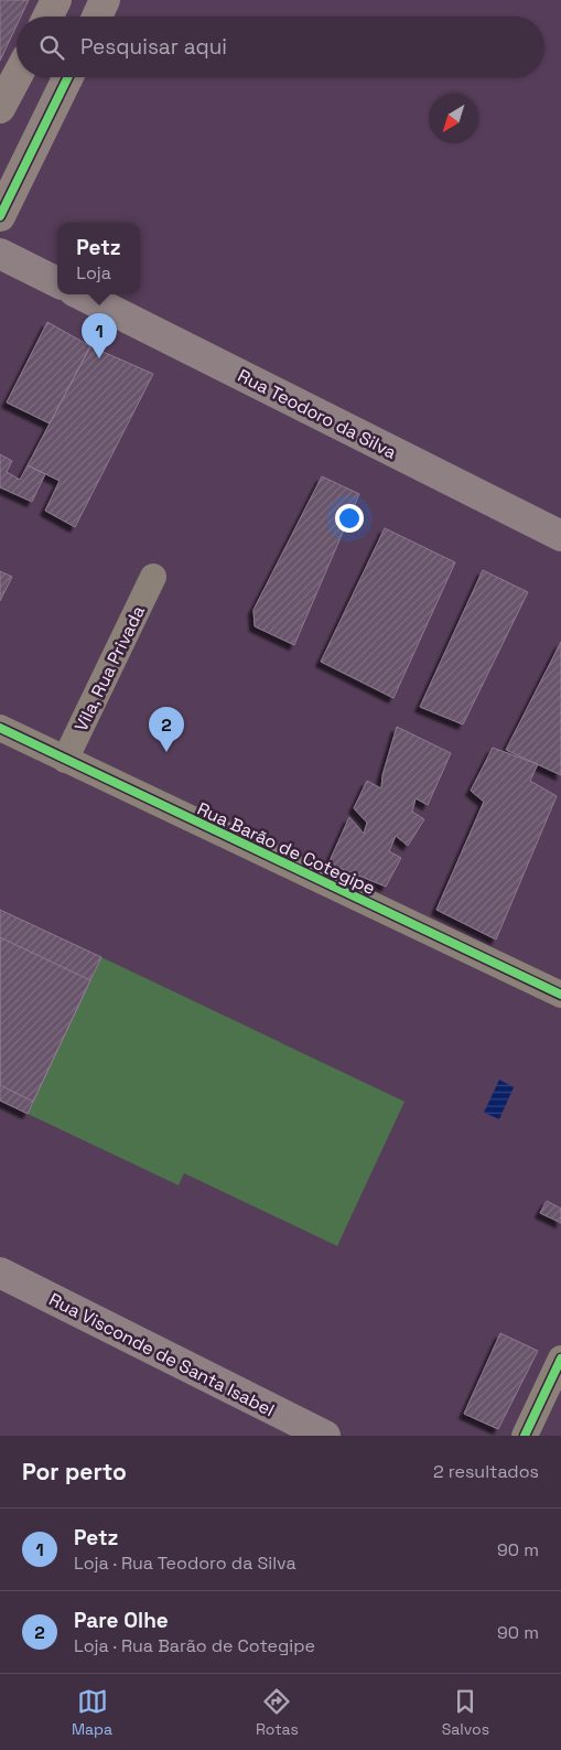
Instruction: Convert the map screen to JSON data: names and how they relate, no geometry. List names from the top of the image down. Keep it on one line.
{"streets":{"main road":["Rua Teodoro da Silva","Rua Visconde de Santa Isabel"],"street":["Vila, Rua Privada","Rua Barão de Cotegipe"]},"crossings":[["Vila, Rua Privada","Rua Barão de Cotegipe"]],"north":"bottom left","page":{"search":"Pesquisar aqui","popup":["Petz","Loja"],"pins":["1","2"],"heading":["Por perto","2 resultados"],"list":[{"mark":"1","name":"Petz","note":"Loja · Rua Teodoro da Silva","value":"90 m"},{"mark":"2","name":"Pare Olhe","note":"Loja · Rua Barão de Cotegipe","value":"90 m"}],"nav":["Mapa","Rotas","Salvos"]}}
